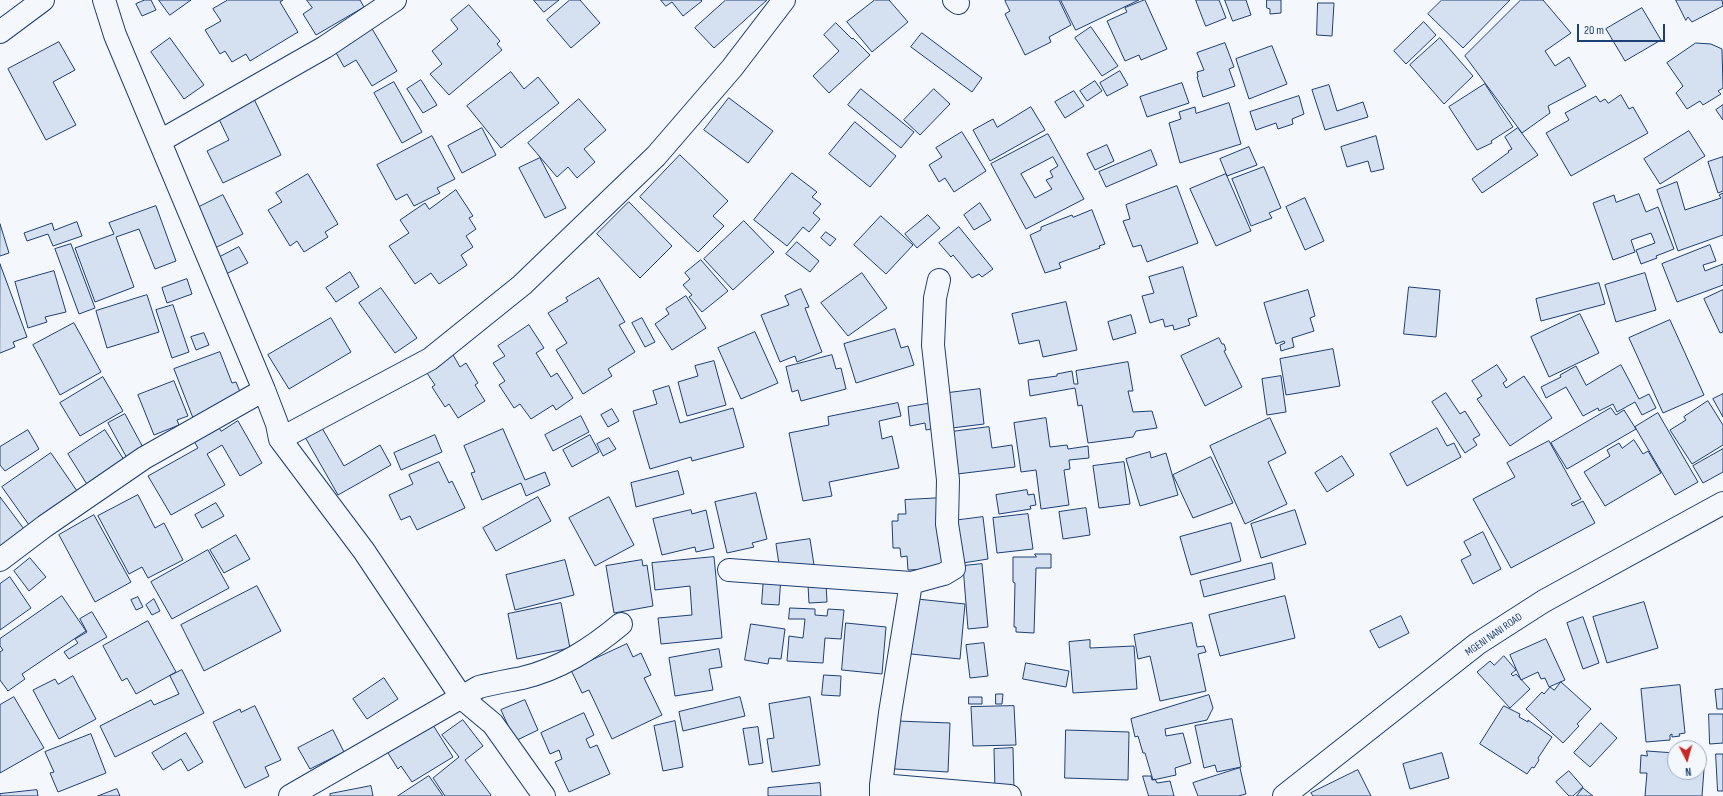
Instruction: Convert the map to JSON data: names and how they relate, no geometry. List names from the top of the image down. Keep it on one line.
{"streets":{"street":["MGENI NANI ROAD"]},"scale_bar":"20 m","north":"bottom"}
